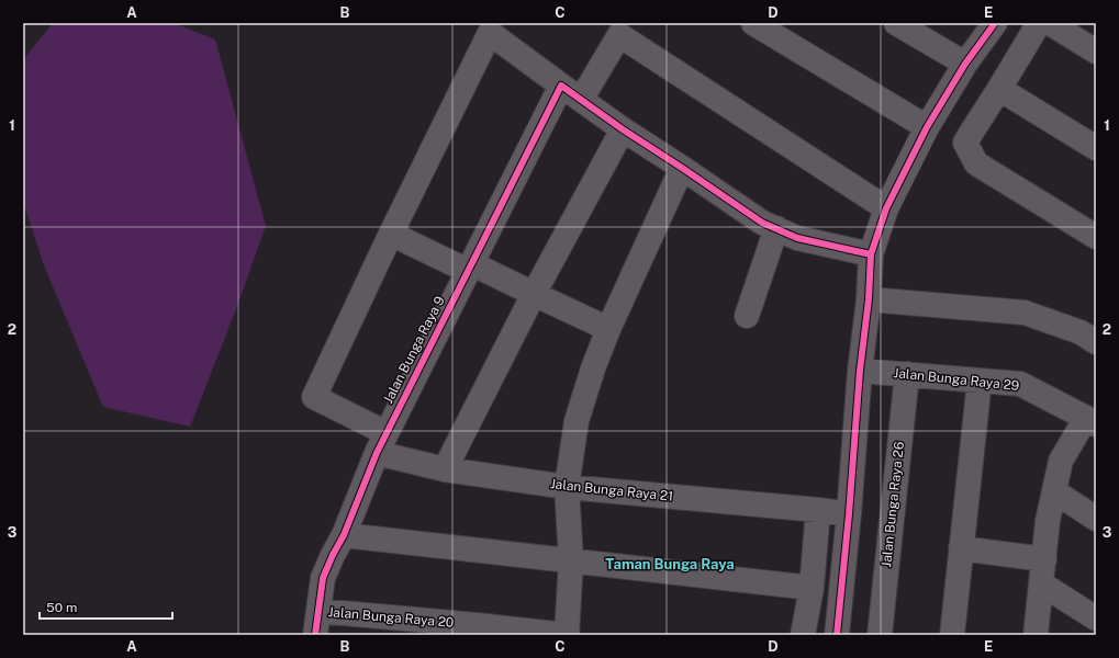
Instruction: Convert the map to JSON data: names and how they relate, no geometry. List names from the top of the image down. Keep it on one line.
{"streets":{"street":["Jalan Bunga Raya 9","Jalan Bunga Raya 29","Jalan Bunga Raya 21","Jalan Bunga Raya 26","Jalan Bunga Raya 20"]},"crossings":[["Jalan Bunga Raya 9","Jalan Bunga Raya 21"],["Jalan Bunga Raya 9","Jalan Bunga Raya 20"],["Jalan Bunga Raya 29","Jalan Bunga Raya 26"]],"districts":["Taman Bunga Raya"],"scale_bar":"50 m","grid":{"columns":["A","B","C","D","E"],"rows":["1","2","3"]}}
